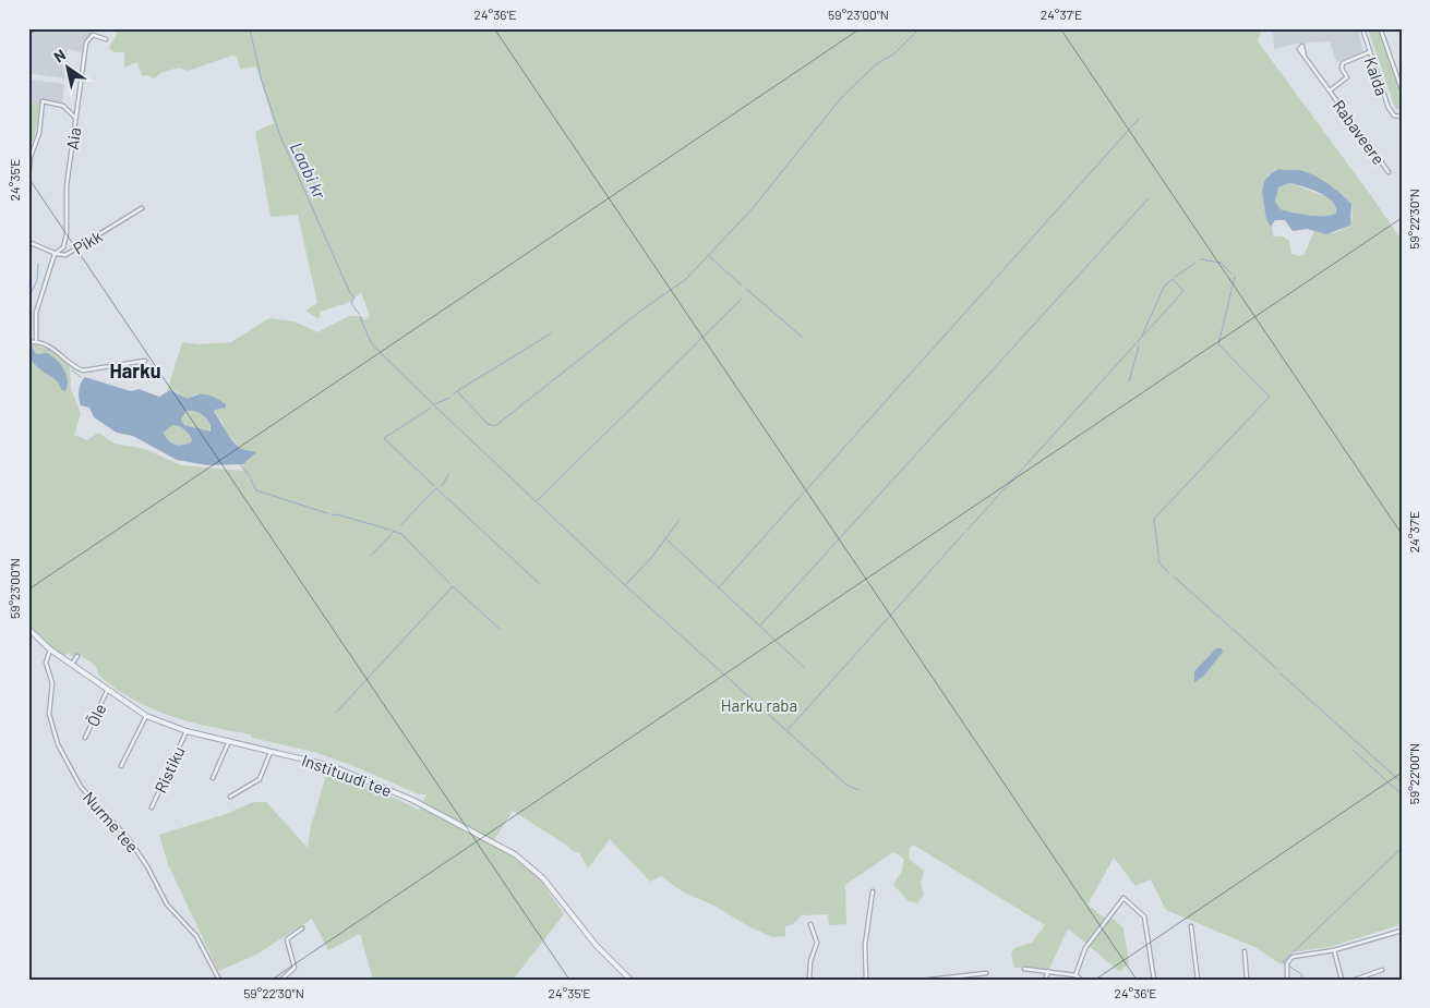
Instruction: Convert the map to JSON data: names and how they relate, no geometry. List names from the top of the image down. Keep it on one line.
{"streets":{"street":["Kalda","Rabaveere","Aia","Pikk","Õle","Ristiku","Instituudi tee","Nurme tee"]},"crossings":[["Kalda","Rabaveere"],["Aia","Pikk"],["Õle","Instituudi tee"],["Ristiku","Instituudi tee"],["Instituudi tee","Nurme tee"]],"districts":["Harku"],"water":["Laabi kr"],"parks":["Harku raba"],"north":"top left","coordinates":["24°36'E","59°23'00\"N","24°37'E","24°35'E","59°22'30\"N","59°22'00\"N"]}
